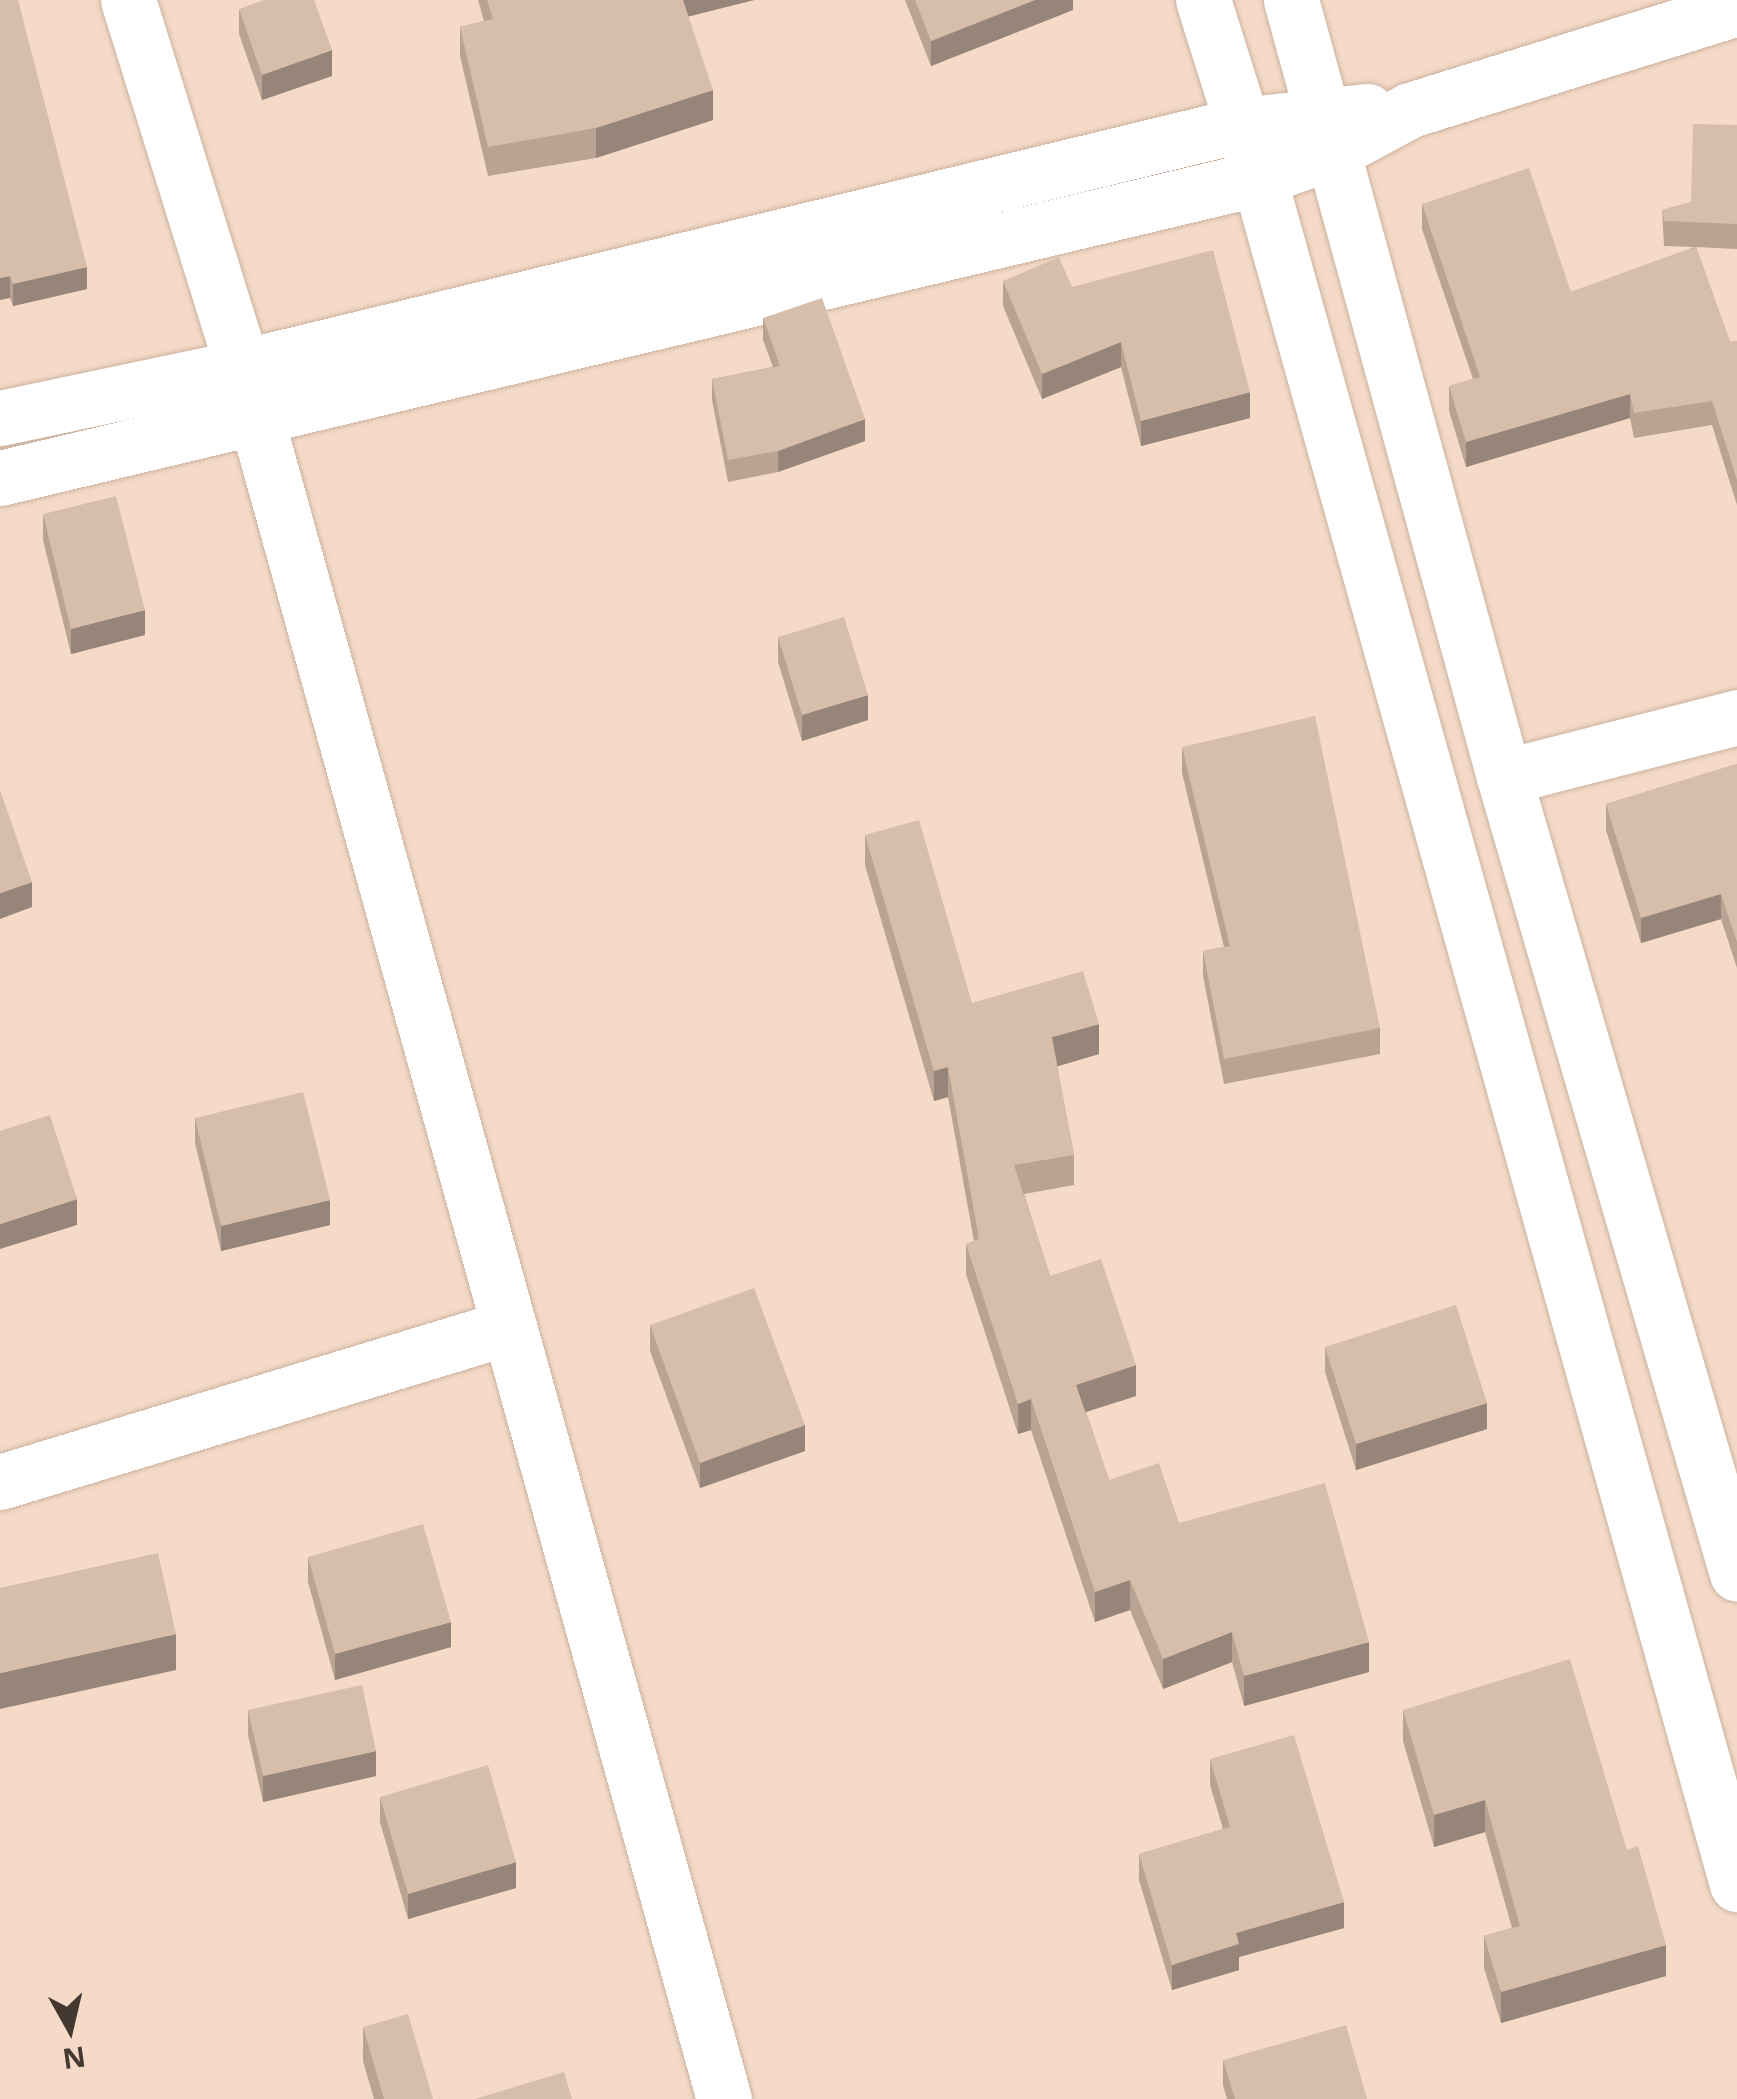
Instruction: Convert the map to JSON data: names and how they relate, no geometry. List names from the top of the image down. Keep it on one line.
{"north":"bottom"}
